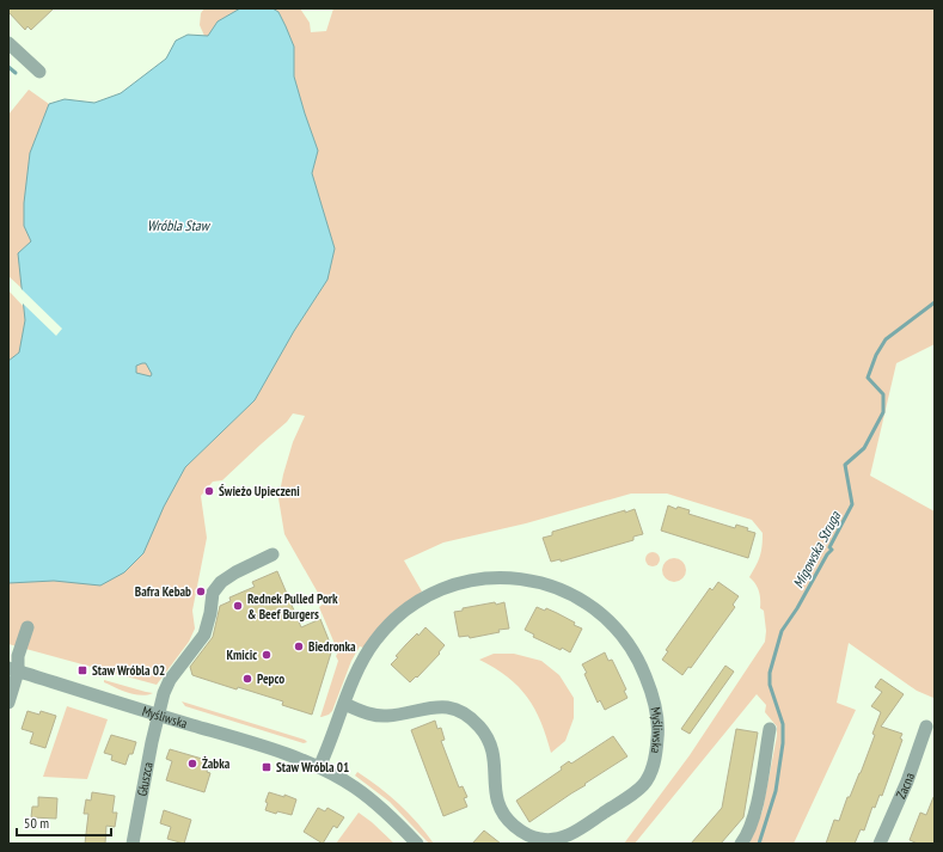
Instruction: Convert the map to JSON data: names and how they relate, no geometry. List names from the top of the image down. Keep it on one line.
{"streets":{"street":["Myśliwska","Głuszca","Zacna"]},"crossings":[["Myśliwska","Głuszca"]],"water":["Wróbla Staw","Migowska Struga"],"places":{"other":["Świeżo Upieczeni","Bafra Kebab","Rednek Pulled Pork & Beef Burgers","Biedronka","Kmicic","Pepco","Żabka"],"transit":["Staw Wróbla 02","Staw Wróbla 01"]},"scale_bar":"50 m"}
